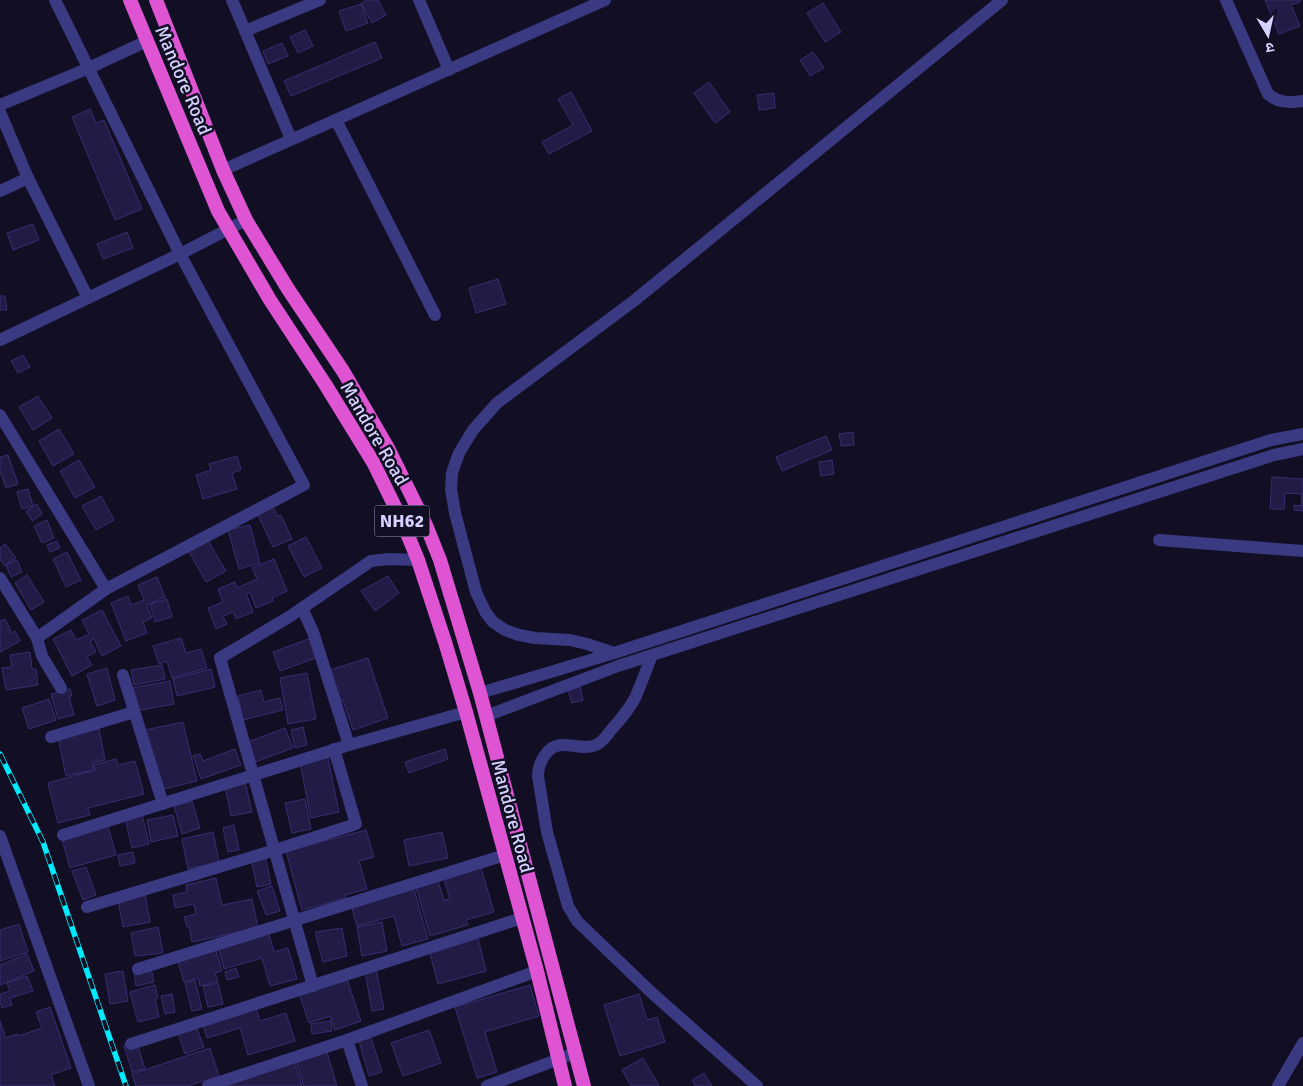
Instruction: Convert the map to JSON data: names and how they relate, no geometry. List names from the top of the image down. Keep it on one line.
{"streets":{"highway":["Mandore Road","NH62"]},"north":"bottom"}
